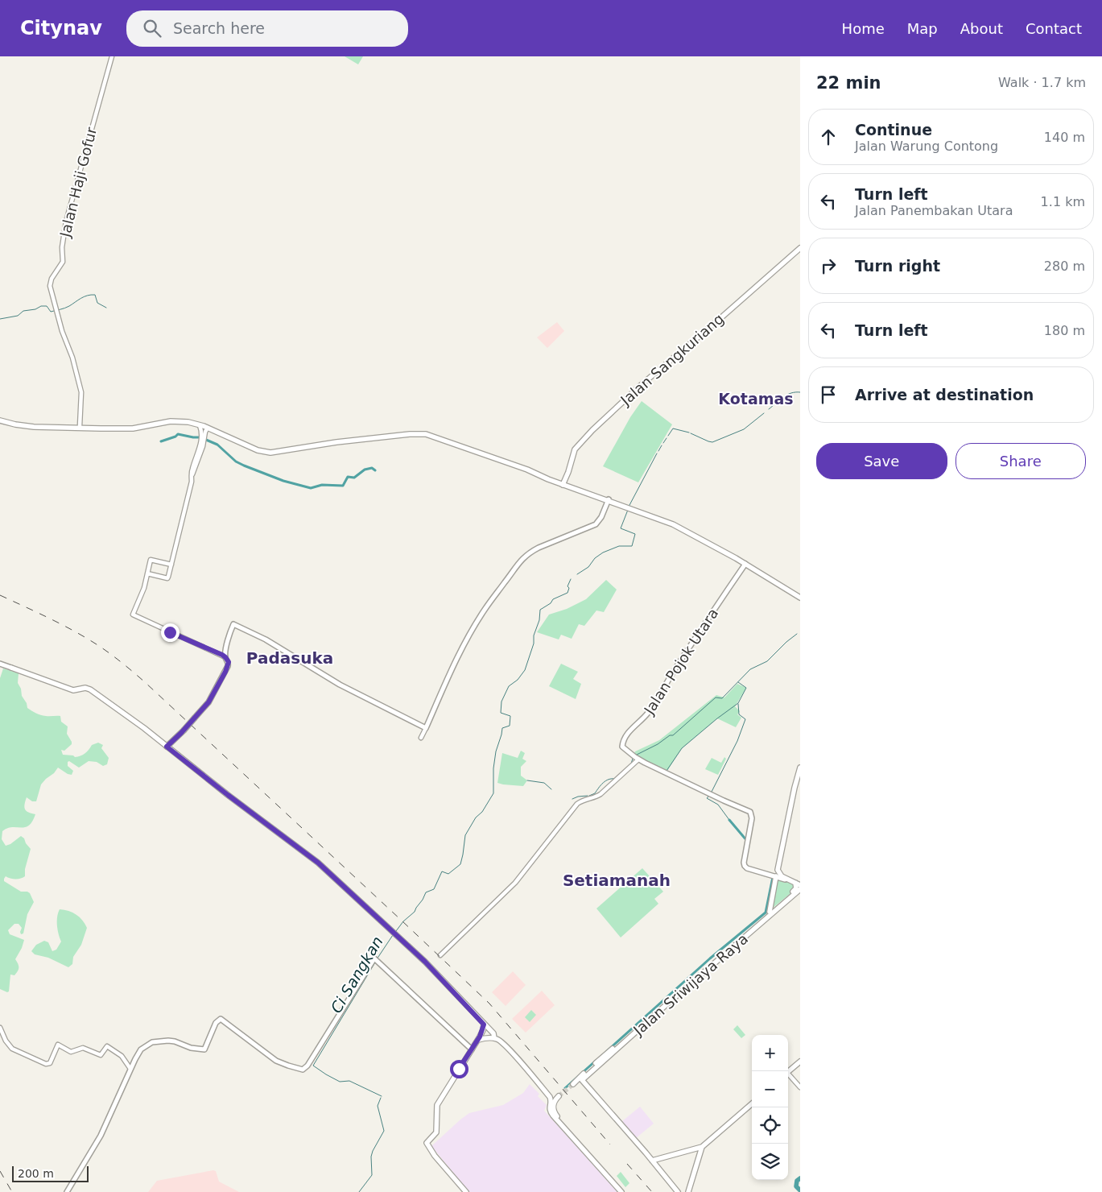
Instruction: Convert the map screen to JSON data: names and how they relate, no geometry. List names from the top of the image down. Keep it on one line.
{"streets":{"main road":["Jalan Sangkuriang","Jalan Pojok Utara","Jalan Sriwijaya Raya"],"street":["Jalan Haji Gofur"]},"districts":["Kotamas","Padasuka","Setiamanah"],"water":["Ci Sangkan"],"scale_bar":"200 m","page":{"header":"Citynav","search":"Search here","nav":["Home","Map","About","Contact"],"heading":["22 min","Walk · 1.7 km"],"list":[["Continue","Jalan Warung Contong","140 m"],["Turn left","Jalan Panembakan Utara","1.1 km"],["Turn right","280 m"],["Turn left","180 m"],"Arrive at destination"],"buttons":["Save","Share"],"map_buttons":["+","−"],"scale":"200 m"}}
